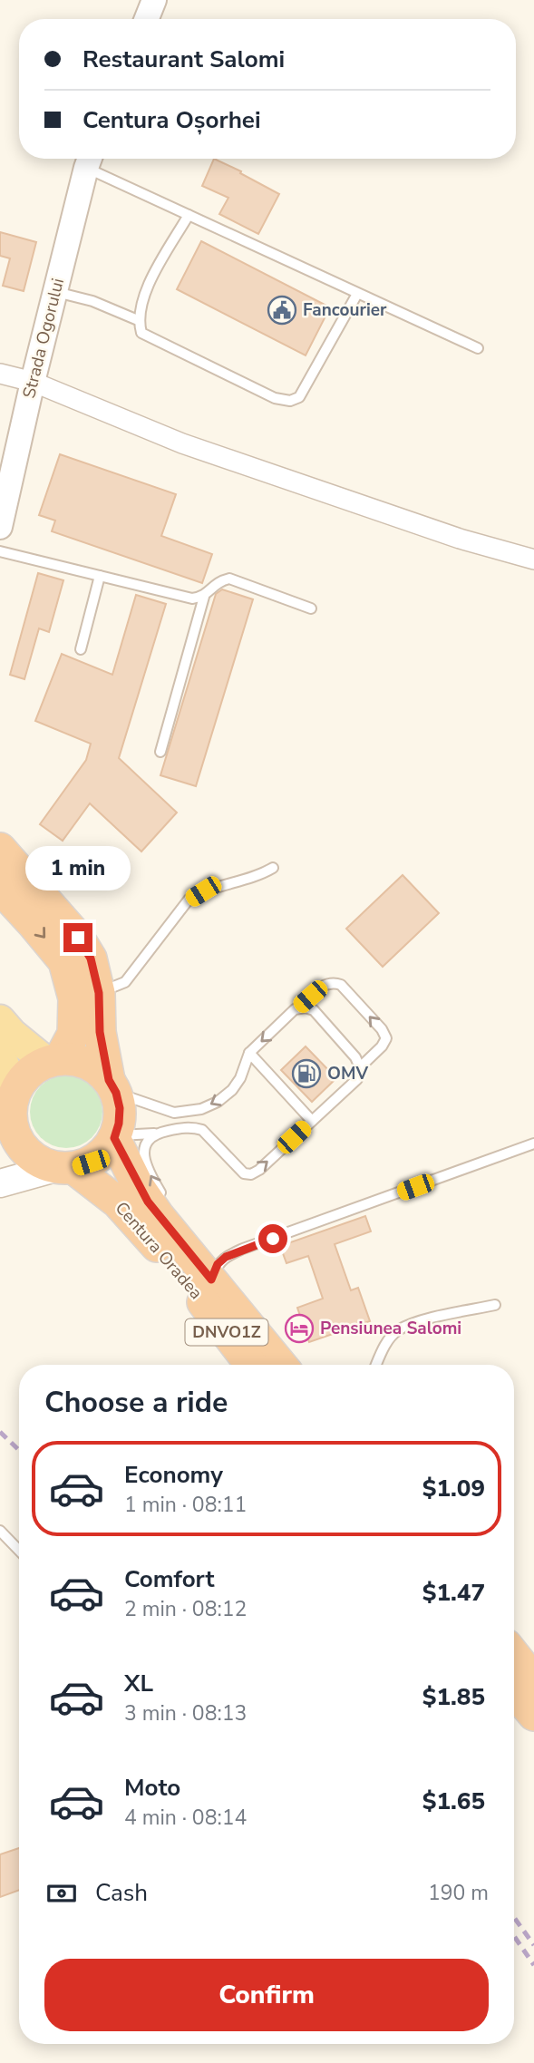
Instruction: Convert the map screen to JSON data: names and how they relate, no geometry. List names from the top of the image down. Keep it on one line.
{"streets":{"highway":["Centura Oradea","DNVO1Z"],"street":["Strada Ogorului"]},"crossings":[["Centura Oradea","DNVO1Z"]],"places":{"public building":["Fancourier"],"fuel station":["OMV"],"hotel":["Pensiunea Salomi"]},"page":{"banner":["Restaurant Salomi","Centura Oșorhei"],"bubble":"1 min","heading":"Choose a ride","list":[{"name":"Economy","note":"1 min · 08:11","value":"$1.09"},{"name":"Comfort","note":"2 min · 08:12","value":"$1.47"},{"name":"XL","note":"3 min · 08:13","value":"$1.85"},{"name":"Moto","note":"4 min · 08:14","value":"$1.65"}],"pay":["Cash","190 m"],"buttons":"Confirm"}}
